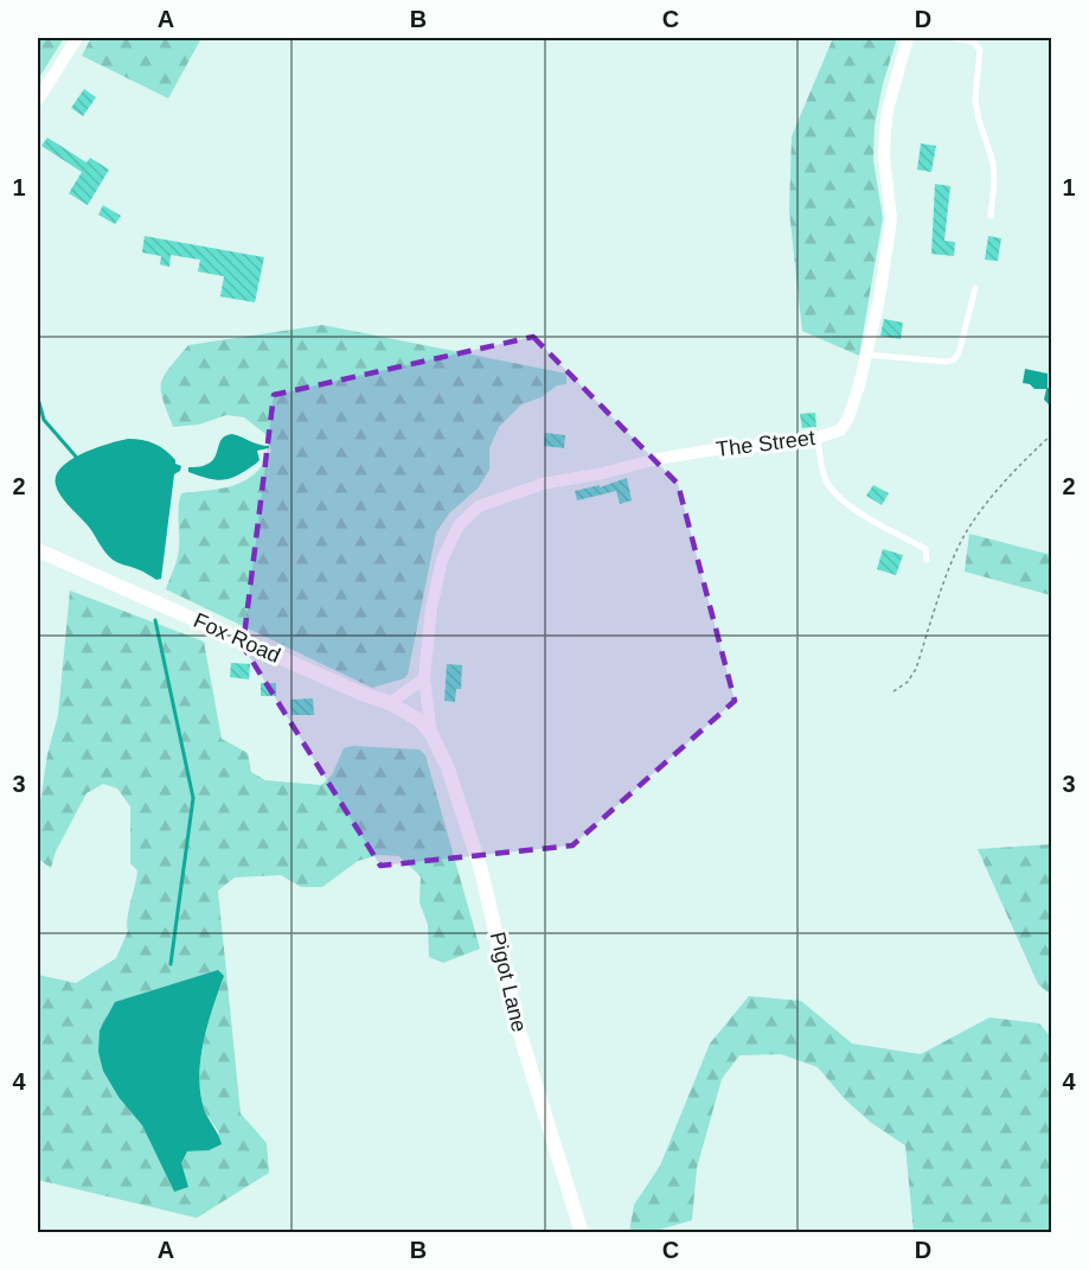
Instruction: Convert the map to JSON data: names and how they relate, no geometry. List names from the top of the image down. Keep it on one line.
{"streets":{"street":["The Street","Fox Road","Pigot Lane"]},"crossings":[["The Street","Fox Road"],["The Street","Pigot Lane"],["Fox Road","Pigot Lane"]],"grid":{"columns":["A","B","C","D"],"rows":["1","2","3","4"]}}
